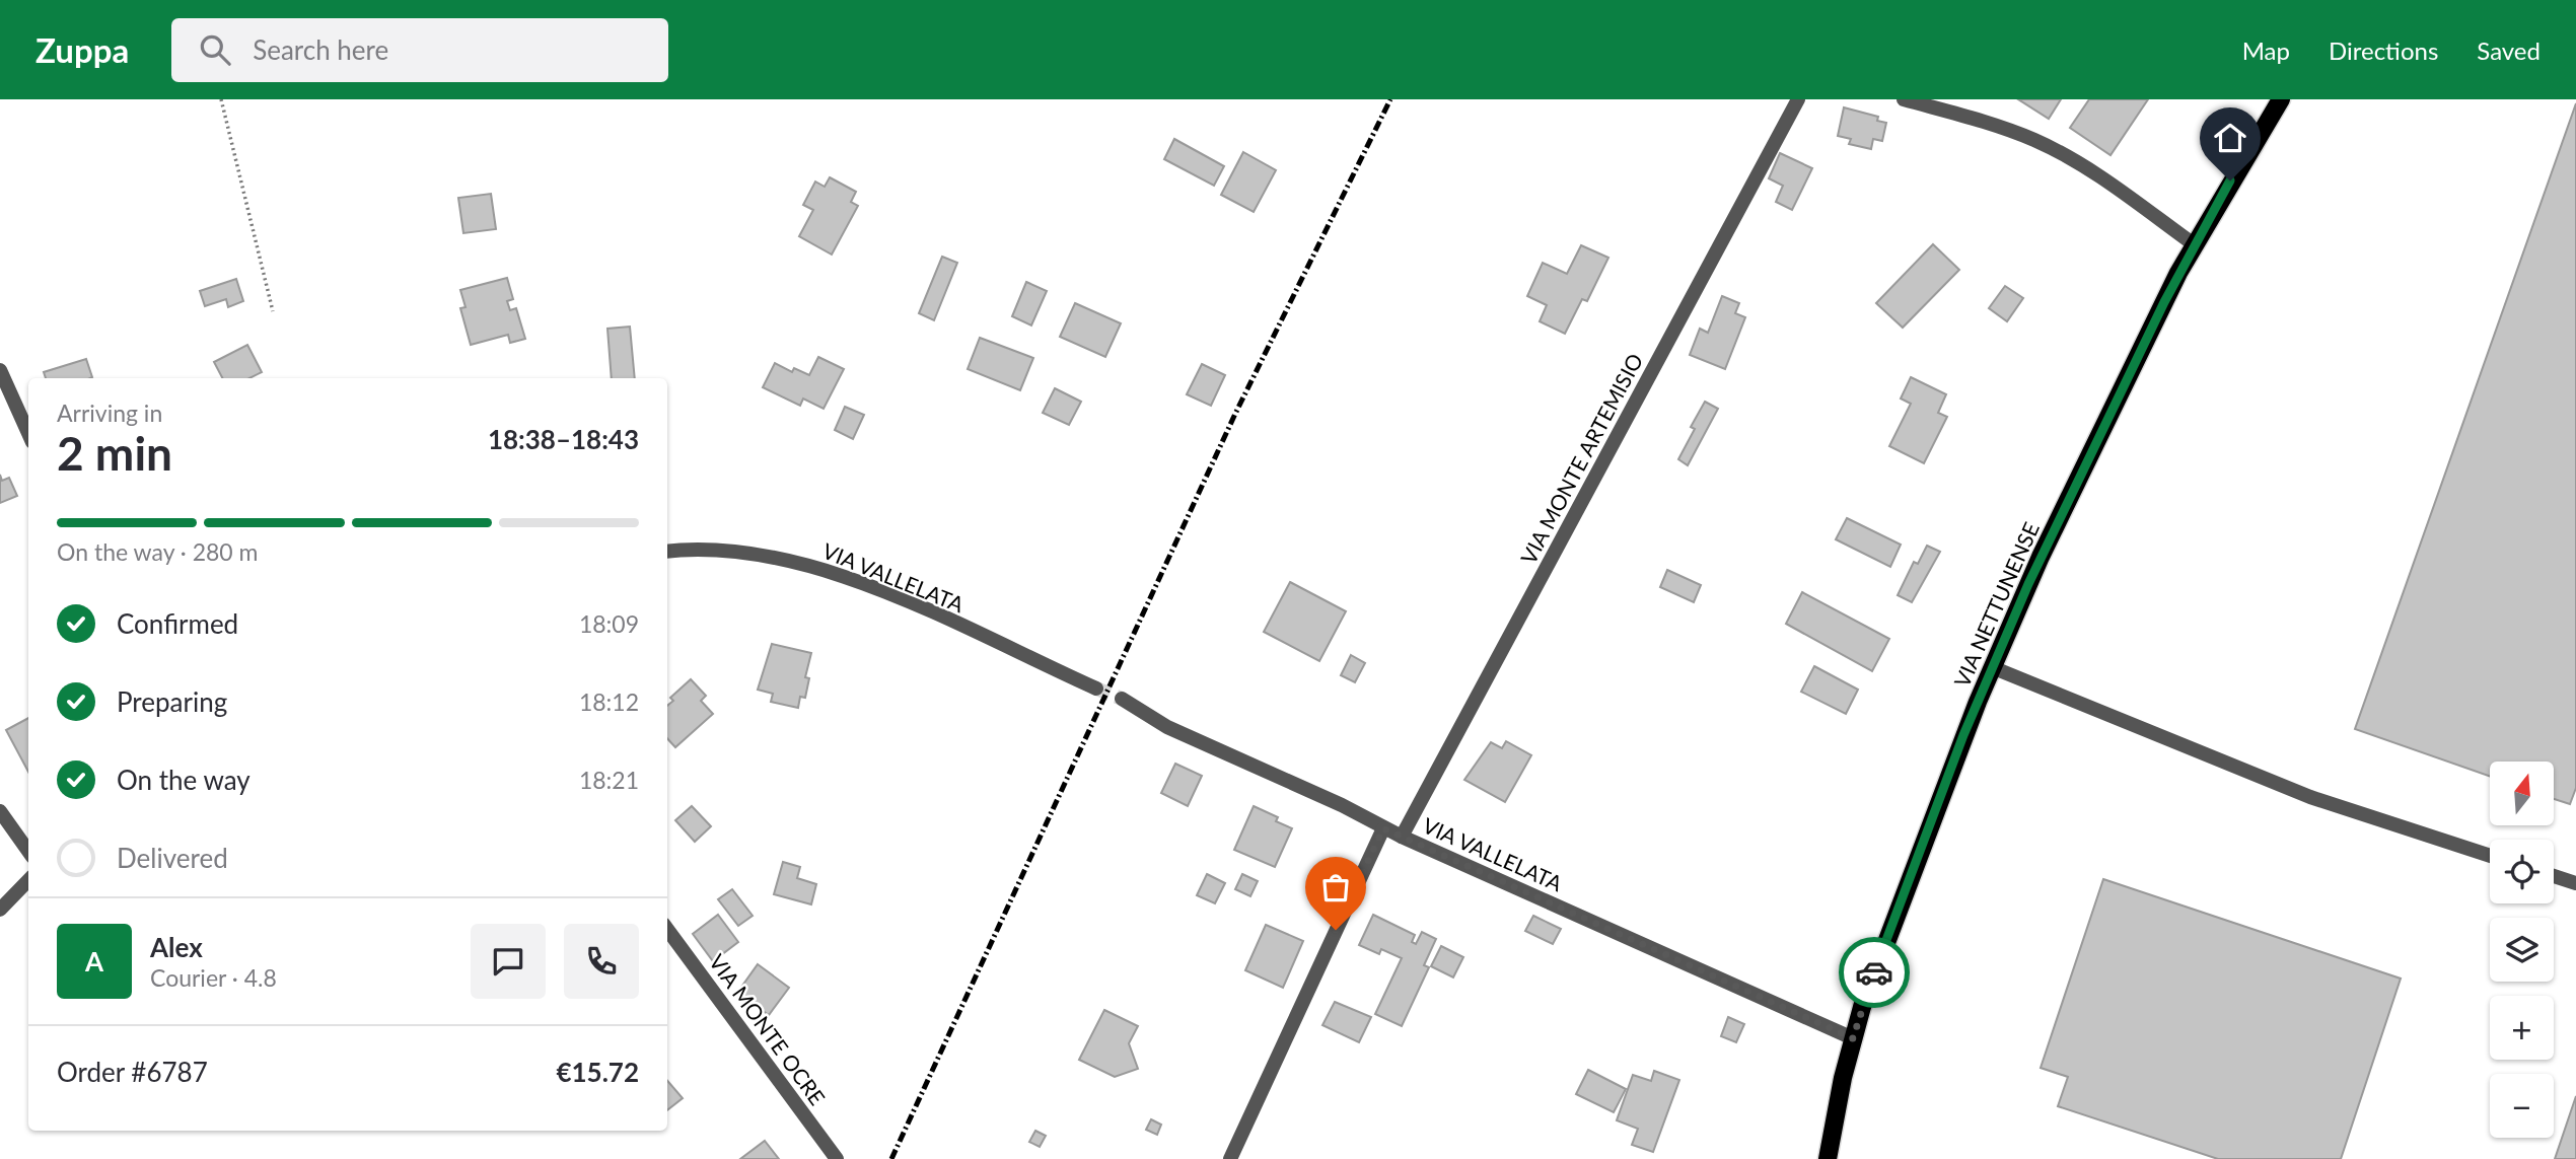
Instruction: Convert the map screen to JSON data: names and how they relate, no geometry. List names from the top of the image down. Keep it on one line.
{"streets":{"main road":["VIA NETTUNENSE"],"street":["VIA MONTE ARTEMISIO","VIA VALLELATA","VIA MONTE OCRE"]},"crossings":[["VIA MONTE ARTEMISIO","VIA VALLELATA"],["VIA VALLELATA","VIA NETTUNENSE"]],"north":"top","page":{"header":"Zuppa","search":"Search here","nav":["Map","Directions","Saved"],"heading":["2 min","Arriving in","18:38–18:43"],"panel":["Alex","Courier · 4.8","Order #6787","€15.72"],"bar":"On the way · 280 m","list":[["Confirmed","18:09"],["Preparing","18:12"],["On the way","18:21"],"Delivered"],"map_buttons":["+","−"],"round":"A"}}
